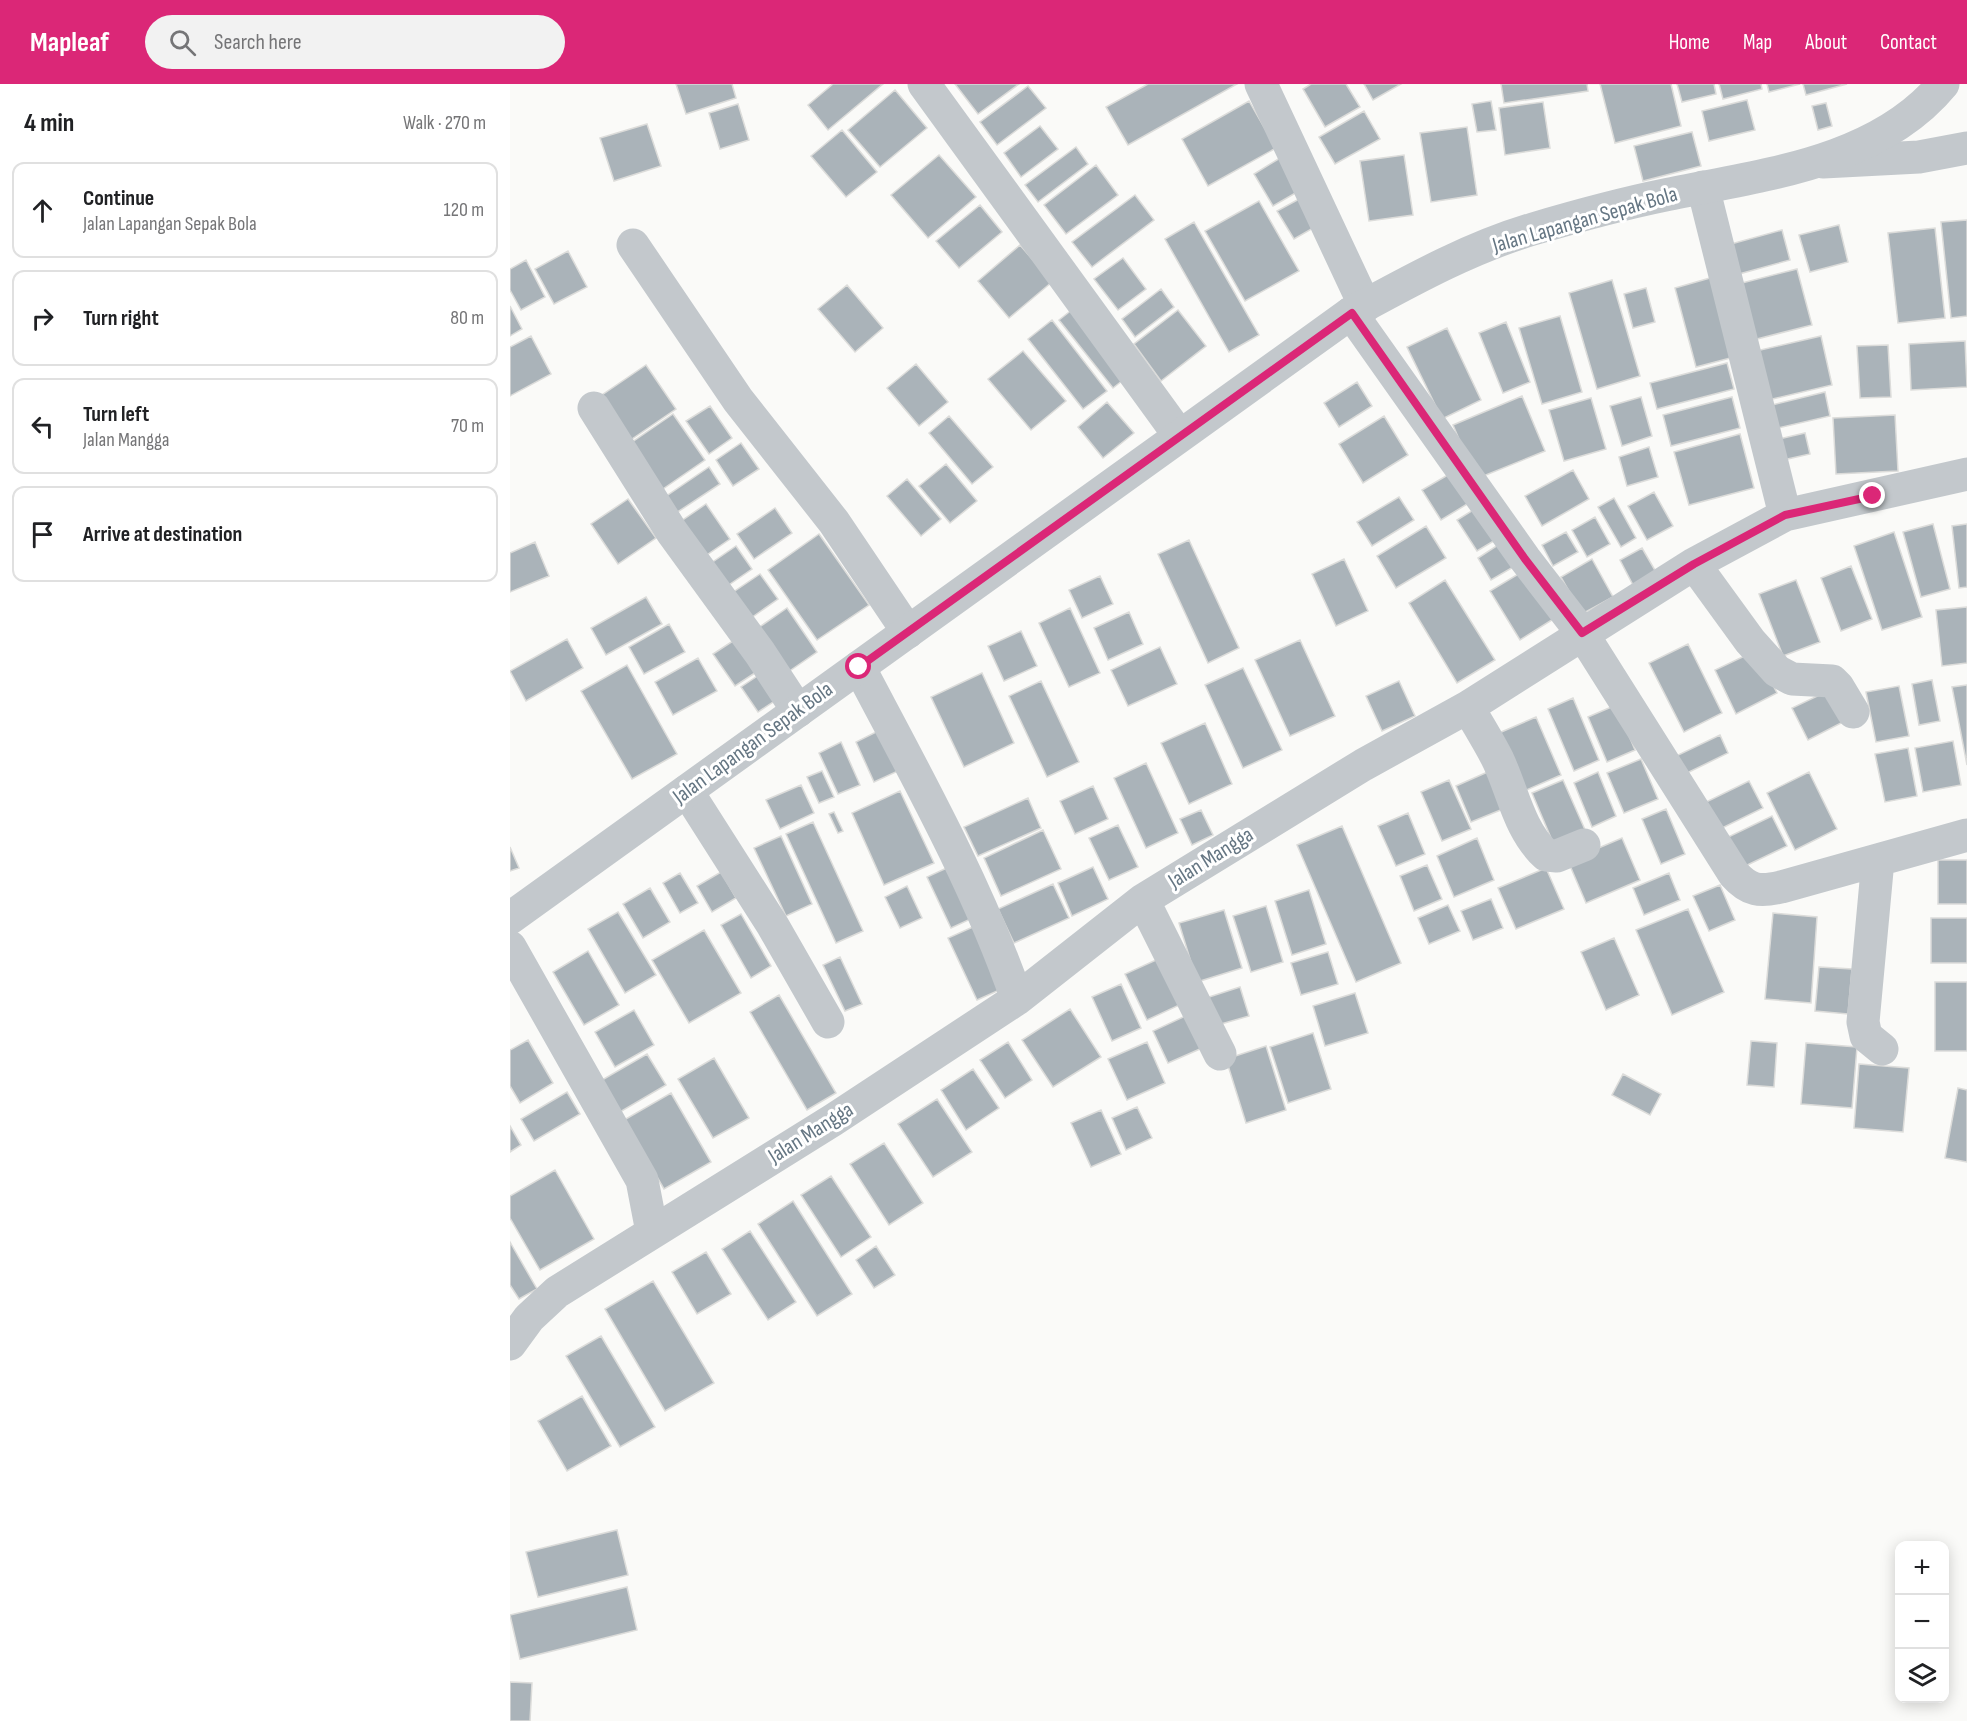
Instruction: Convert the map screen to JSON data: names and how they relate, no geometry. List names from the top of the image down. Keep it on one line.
{"streets":{"street":["Jalan Lapangan Sepak Bola","Jalan Mangga"]},"page":{"header":"Mapleaf","search":"Search here","nav":["Home","Map","About","Contact"],"heading":["4 min","Walk · 270 m"],"list":[["Continue","Jalan Lapangan Sepak Bola","120 m"],["Turn right","80 m"],["Turn left","Jalan Mangga","70 m"],"Arrive at destination"],"map_buttons":["+","−"]}}
